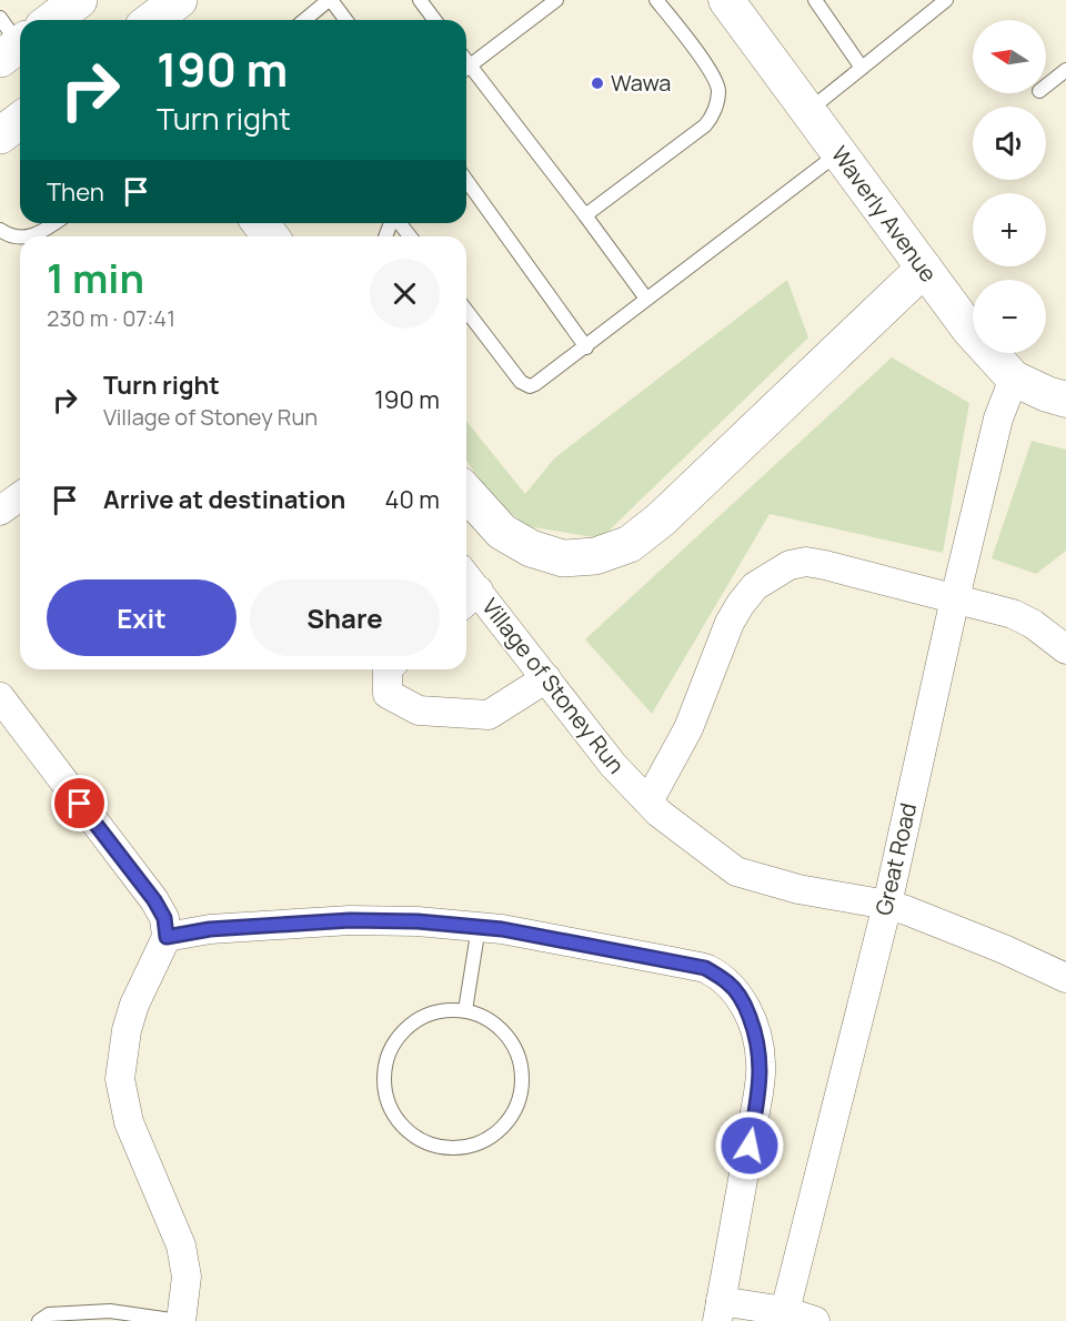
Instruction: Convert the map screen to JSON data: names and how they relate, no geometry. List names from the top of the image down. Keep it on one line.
{"streets":{"street":["Waverly Avenue","Village of Stoney Run","Great Road"]},"crossings":[["Waverly Avenue","Great Road"],["Village of Stoney Run","Great Road"]],"places":["Wawa"],"north":"left","page":{"map_buttons":["+","−"],"turn":["190 m","Turn right"],"then":"Then","heading":["1 min","230 m · 07:41"],"list":[{"name":"Turn right","note":"Village of Stoney Run","value":"190 m"},{"name":"Arrive at destination","value":"40 m"}],"buttons":["Exit","Share"]}}
